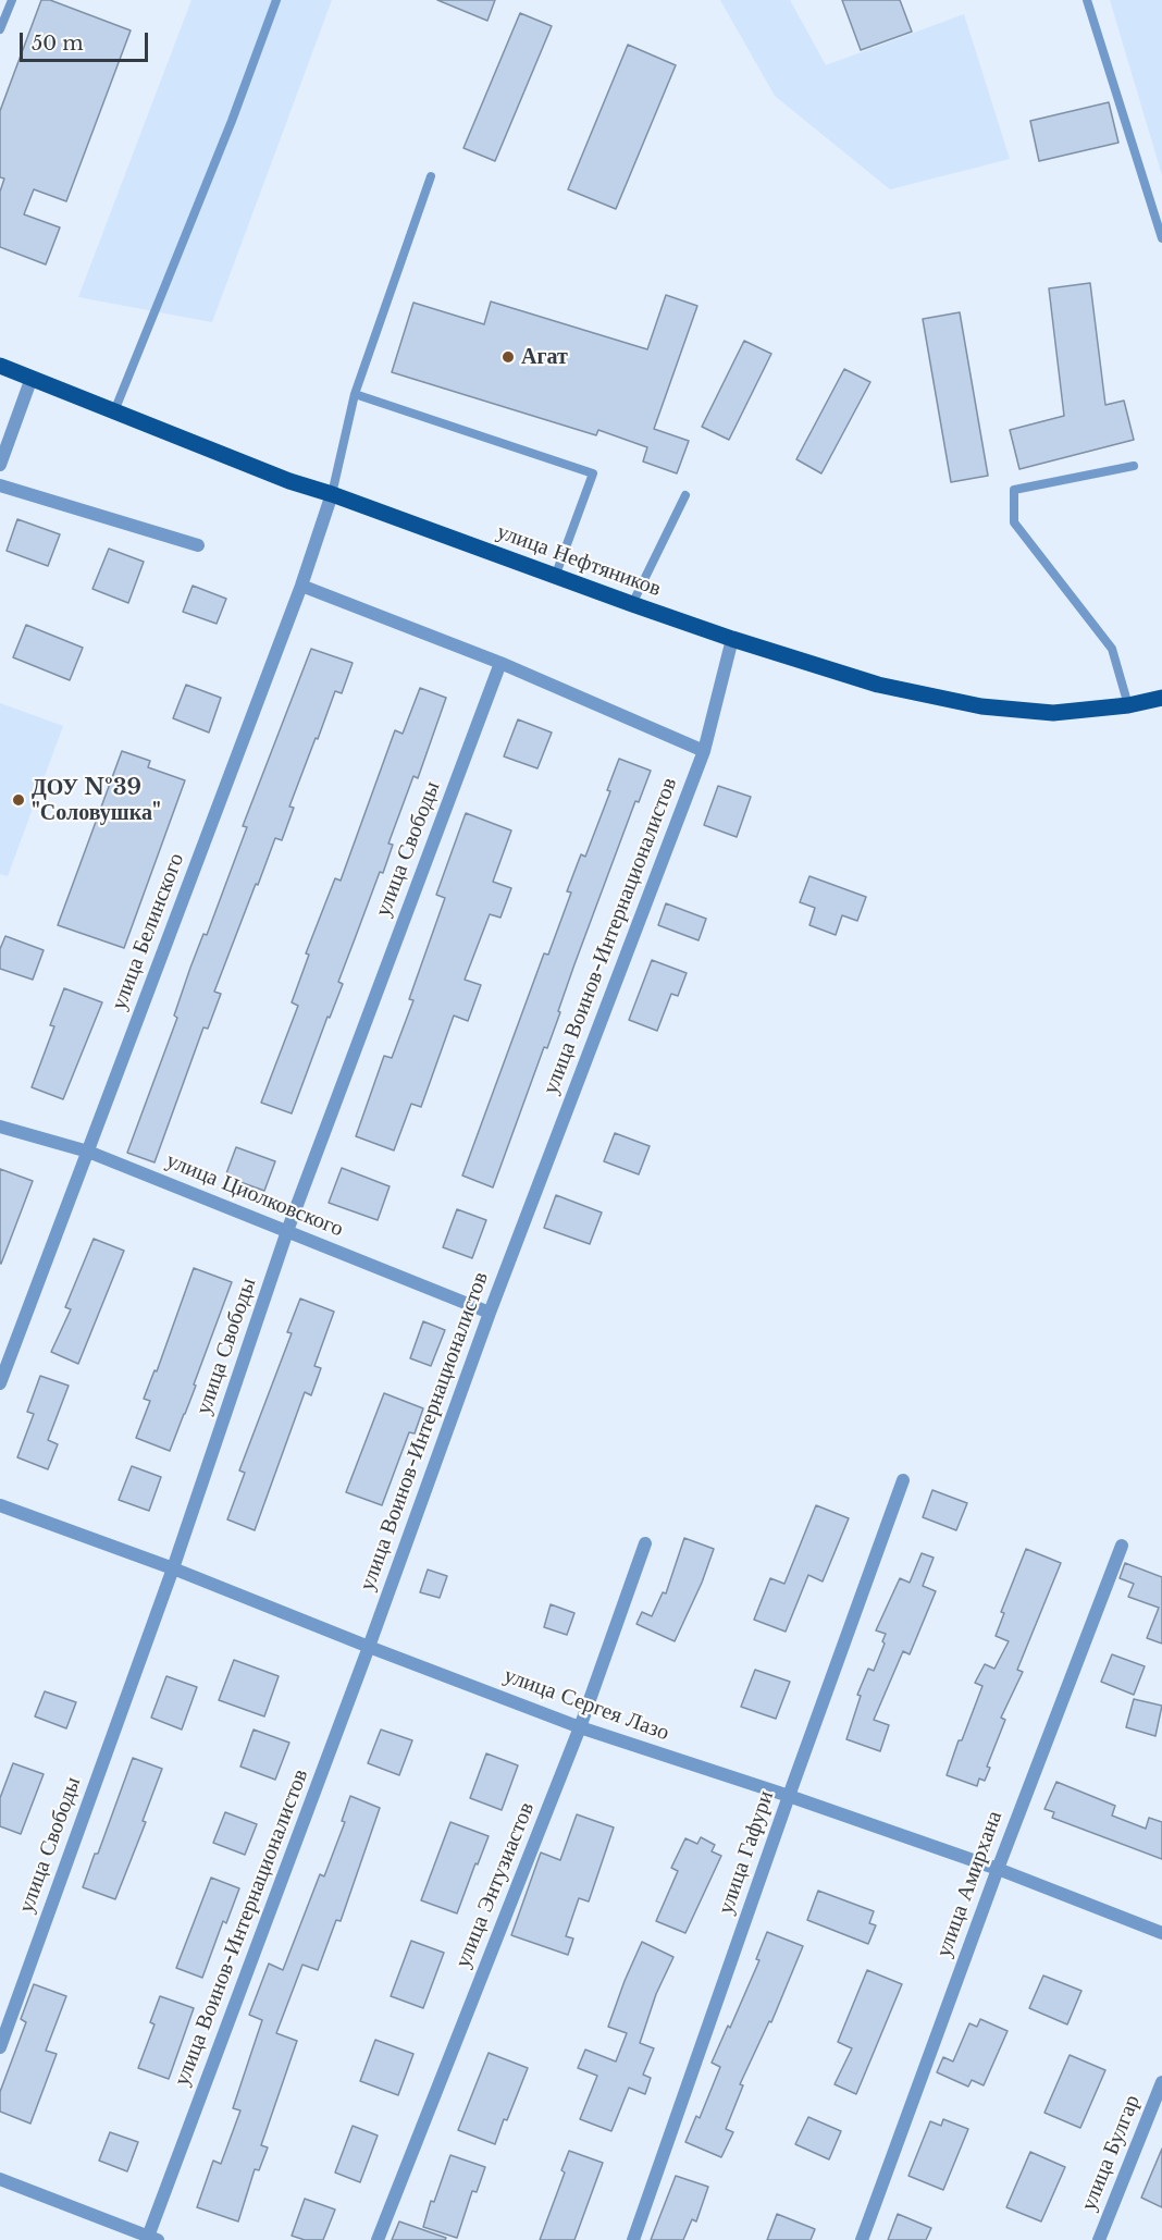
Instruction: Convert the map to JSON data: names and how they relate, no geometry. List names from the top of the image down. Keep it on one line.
{"streets":{"main road":["улица Нефтяников"],"street":["улица Свободы","улица Белинского","улица Воинов-Интернационалистов","улица Циолковского","улица Сергея Лазо","улица Гафури","улица Амирхана","улица Энтузиастов","улица Булгар"]},"crossings":[["улица Нефтяников","улица Белинского"],["улица Нефтяников","улица Воинов-Интернационалистов"],["улица Свободы","улица Циолковского"],["улица Свободы","улица Сергея Лазо"],["улица Белинского","улица Циолковского"],["улица Воинов-Интернационалистов","улица Циолковского"],["улица Воинов-Интернационалистов","улица Сергея Лазо"],["улица Сергея Лазо","улица Гафури"],["улица Сергея Лазо","улица Амирхана"],["улица Сергея Лазо","улица Энтузиастов"]],"places":["Агат","ДОУ №39 \"Соловушка\""],"scale_bar":"50 m"}
